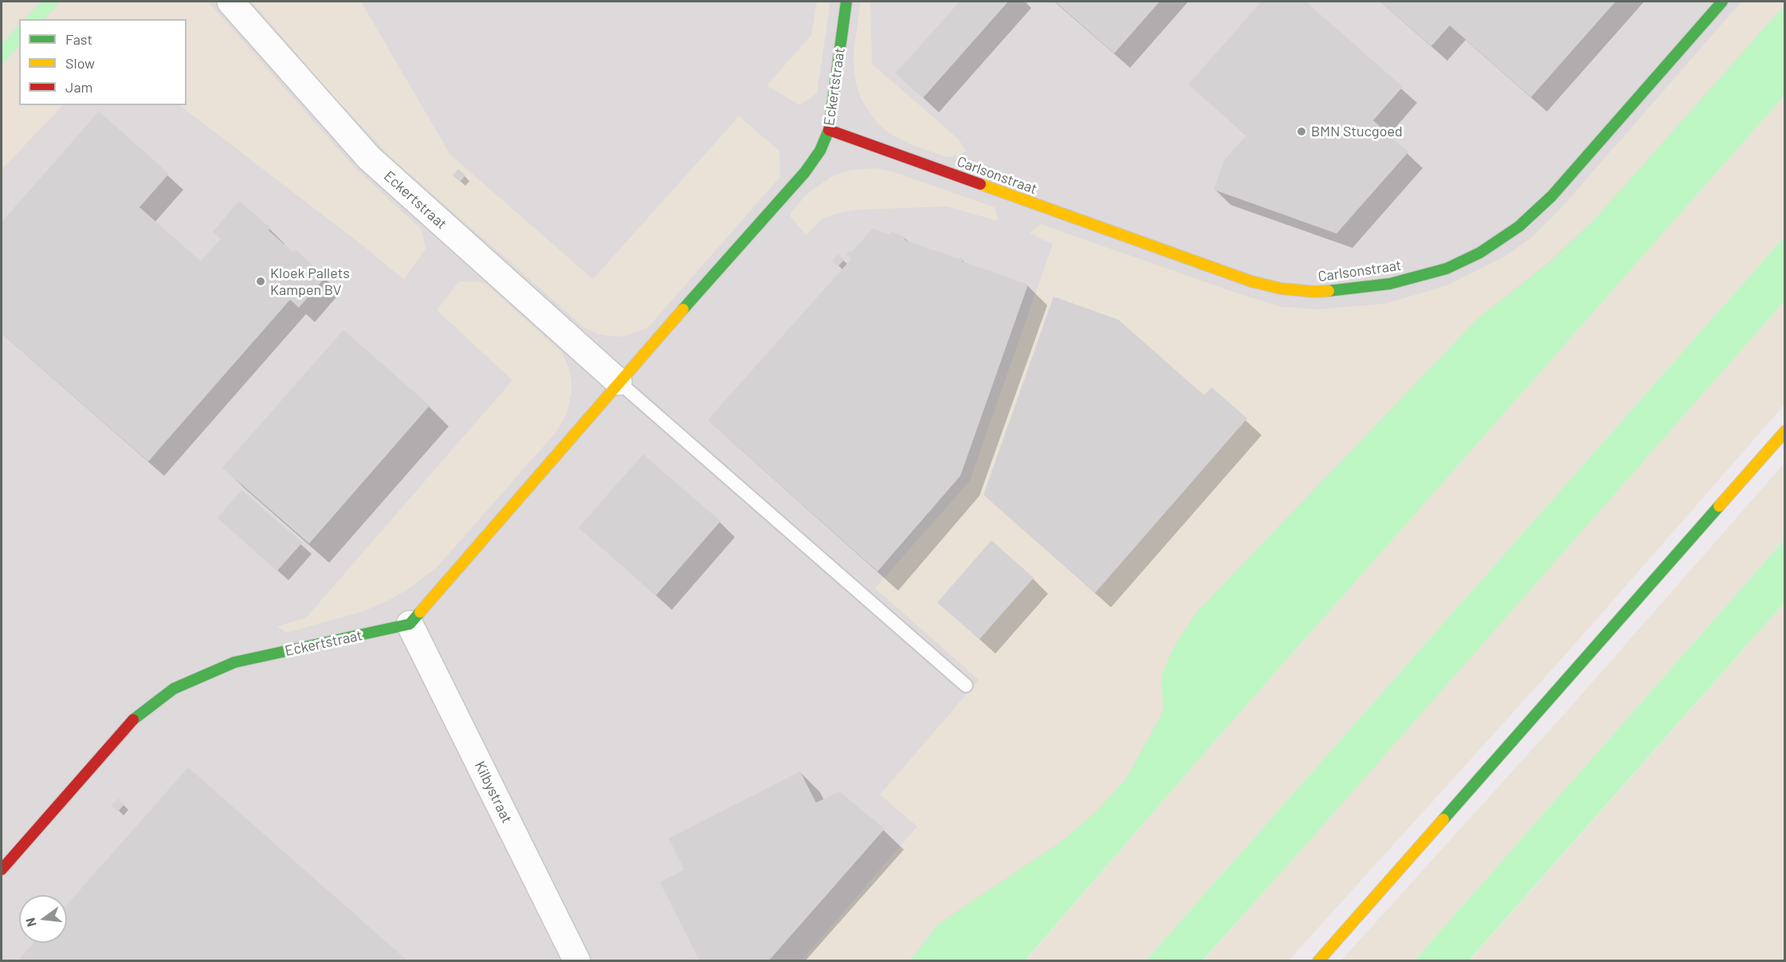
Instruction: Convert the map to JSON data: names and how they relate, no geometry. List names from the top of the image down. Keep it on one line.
{"streets":{"main road":["Eckertstraat","Carlsonstraat"],"street":["Kilbystraat"]},"crossings":[["Eckertstraat","Carlsonstraat"],["Eckertstraat","Kilbystraat"]],"places":["BMN Stucgoed","Kloek Pallets Kampen BV"],"legend":["Fast","Slow","Jam"],"north":"left"}
